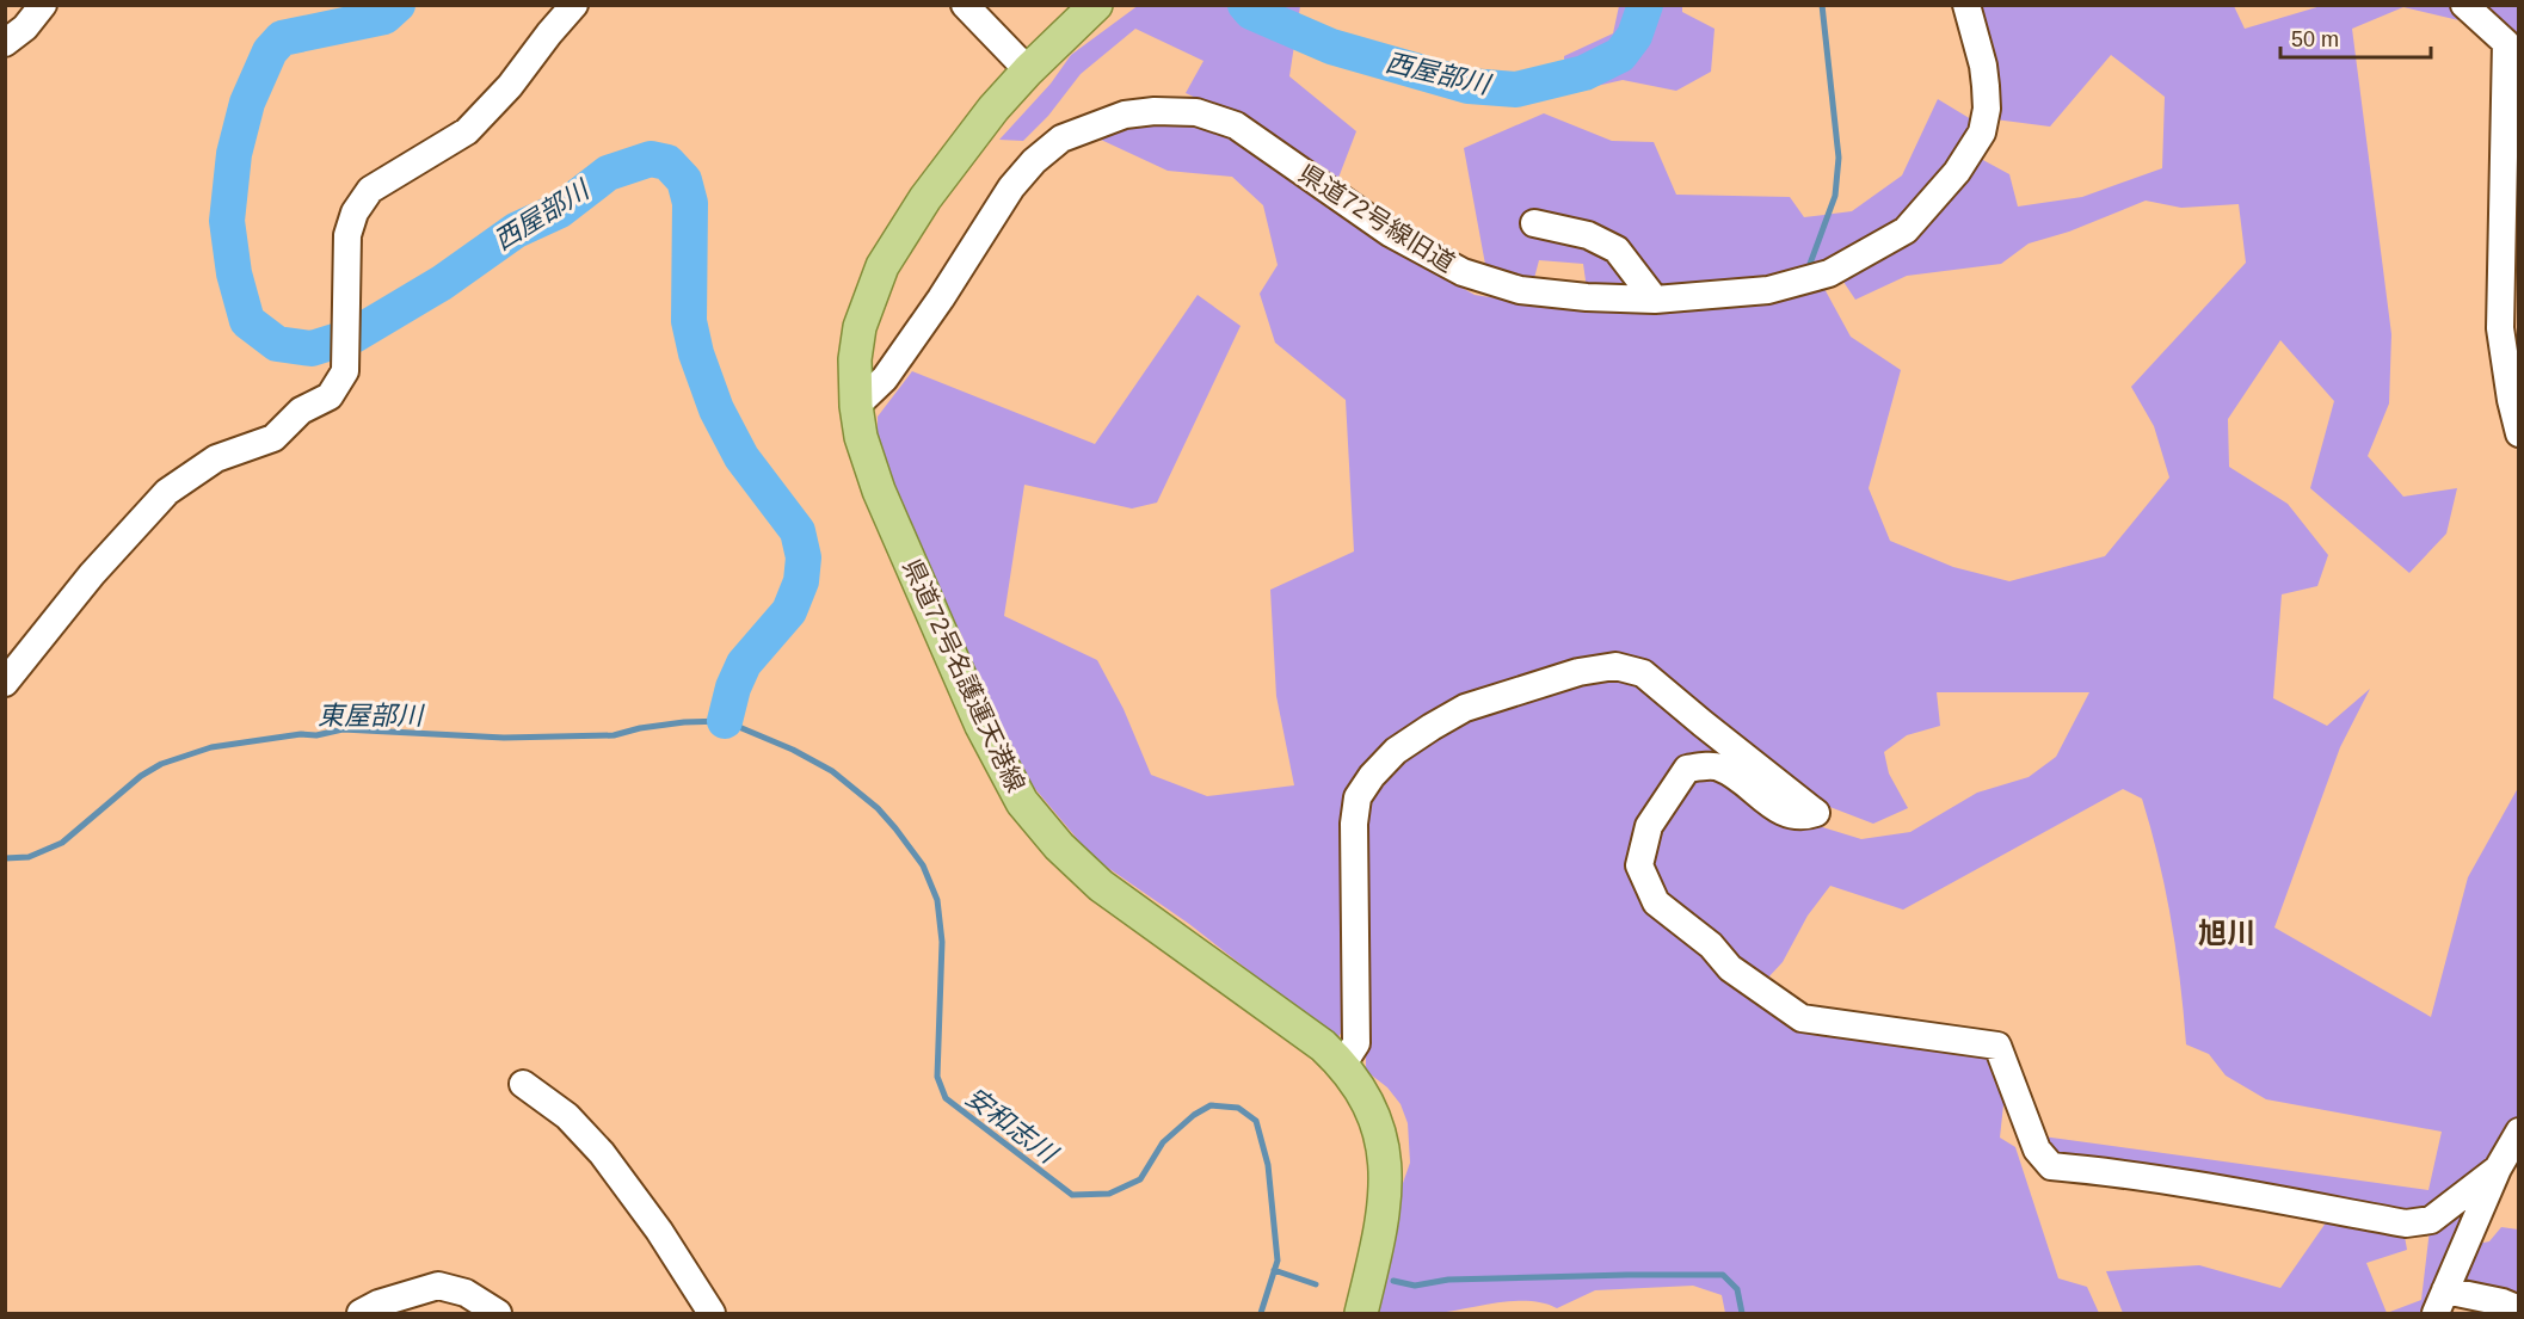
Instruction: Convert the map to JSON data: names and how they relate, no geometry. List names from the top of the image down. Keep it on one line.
{"streets":{"main road":["県道72号名護運天港線"],"street":["県道72号線旧道"]},"crossings":[["県道72号線旧道","県道72号名護運天港線"]],"districts":["旭川"],"water":["西屋部川","東屋部川","安和志川"],"scale_bar":"50 m"}
